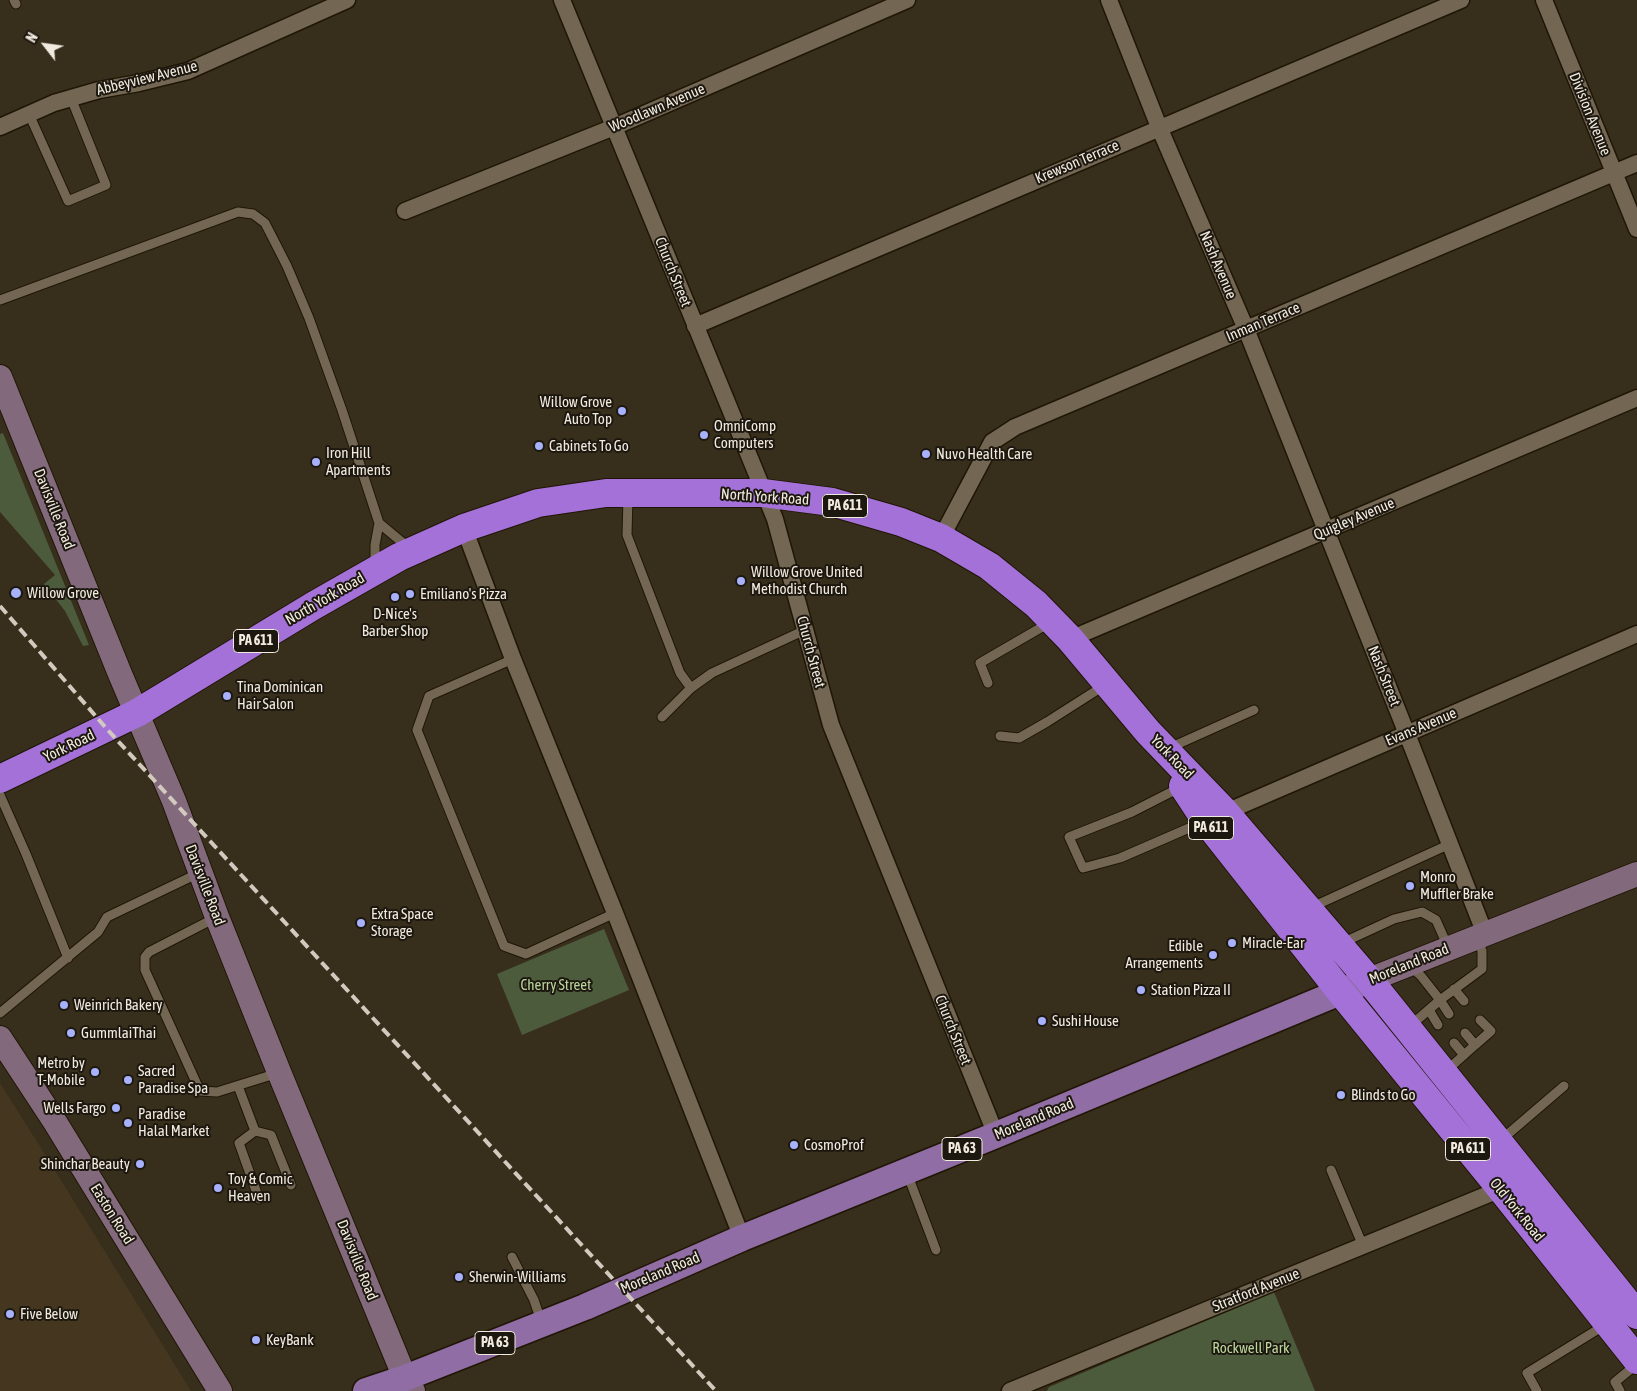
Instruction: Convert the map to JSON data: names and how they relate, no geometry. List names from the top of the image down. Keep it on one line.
{"streets":{"highway":["North York Road","PA 611","York Road","Old York Road"],"main road":["Moreland Road","PA 63"],"street":["Abbeyview Avenue","Woodlawn Avenue","Division Avenue","Krewson Terrace","Nash Avenue","Church Street","Inman Terrace","Davisville Road","Quigley Avenue","Nash Street","Evans Avenue","Easton Road","Stratford Avenue"]},"crossings":[["Woodlawn Avenue","Church Street"],["Division Avenue","Inman Terrace"],["Krewson Terrace","Nash Avenue"],["Krewson Terrace","Church Street"],["Nash Avenue","Inman Terrace"],["Nash Avenue","Quigley Avenue"],["Nash Avenue","Nash Street"],["Church Street","North York Road"],["Church Street","Moreland Road"],["Inman Terrace","North York Road"],["North York Road","Davisville Road"],["North York Road","Quigley Avenue"],["North York Road","York Road"],["Davisville Road","York Road"],["Davisville Road","Moreland Road"],["Davisville Road","PA 63"],["Quigley Avenue","Nash Street"],["Nash Street","Evans Avenue"],["Nash Street","Moreland Road"],["Evans Avenue","York Road"],["York Road","Moreland Road"],["York Road","Old York Road"],["Moreland Road","PA 63"],["Moreland Road","Old York Road"],["Old York Road","Stratford Avenue"]],"parks":["Cherry Street","Rockwell Park"],"places":["Willow Grove Auto Top","OmniComp Computers","Cabinets To Go","Nuvo Health Care","Iron Hill Apartments","Willow Grove United Methodist Church","Willow Grove","Emiliano's Pizza","D-Nice's Barber Shop","Tina Dominican Hair Salon","Monro Muffler Brake","Extra Space Storage","Miracle-Ear","Edible Arrangements","Station Pizza II","Weinrich Bakery","Sushi House","GummlaiThai","Metro by T-Mobile","Sacred Paradise Spa","Blinds to Go","Wells Fargo","Paradise Halal Market","CosmoProf","Shinchar Beauty","Toy & Comic Heaven","Sherwin-Williams","Five Below","KeyBank"],"north":"top left"}
